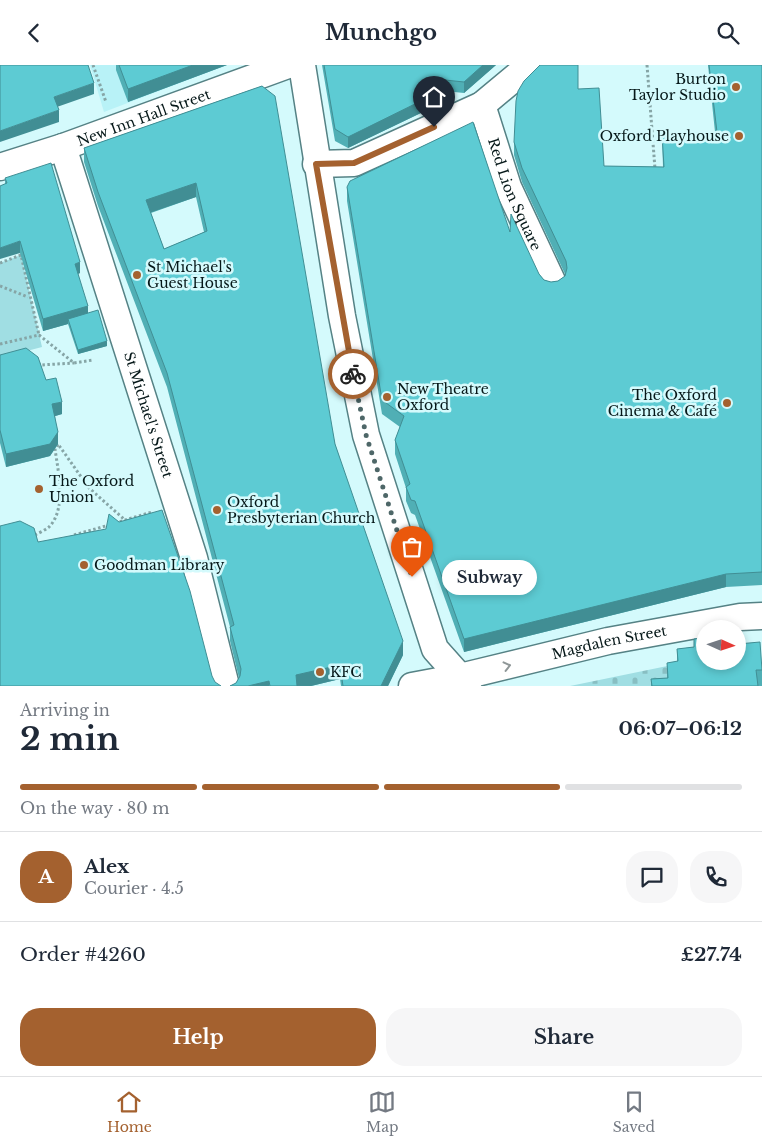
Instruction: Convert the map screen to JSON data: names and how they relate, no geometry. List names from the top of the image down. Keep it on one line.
{"streets":{"street":["New Inn Hall Street","Red Lion Square","St Michael's Street","Magdalen Street"]},"crossings":[["New Inn Hall Street","St Michael's Street"]],"one_way":["Magdalen Street"],"places":["Burton Taylor Studio","Oxford Playhouse","St Michael's Guest House","New Theatre Oxford","The Oxford Cinema & Café","The Oxford Union","Oxford Presbyterian Church","Goodman Library","Subway","KFC"],"north":"right","page":{"header":"Munchgo","bubble":"Subway","heading":["2 min","Arriving in","06:07–06:12"],"panel":["Alex","Courier · 4.5","Order #4260","£27.74"],"bar":"On the way · 80 m","round":"A","buttons":["Help","Share"],"tabs":["Home","Map","Saved"]}}
